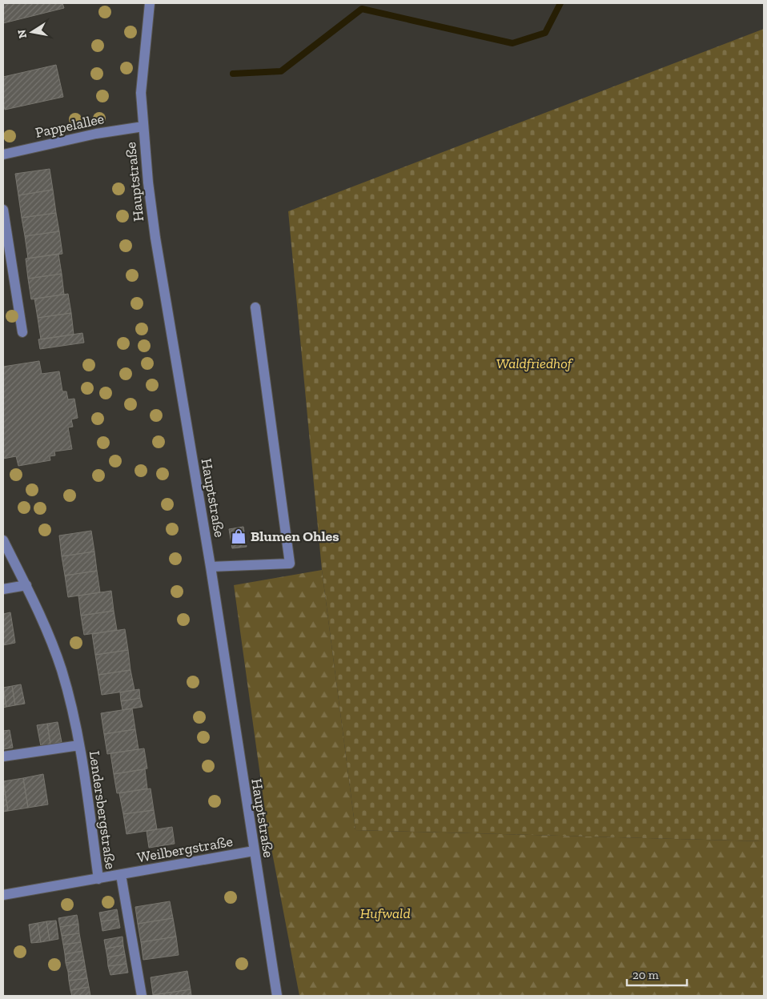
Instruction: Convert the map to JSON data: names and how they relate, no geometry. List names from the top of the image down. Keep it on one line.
{"streets":{"street":["Pappelallee","Hauptstraße","Lendersbergstraße","Weilbergstraße"]},"crossings":[["Pappelallee","Hauptstraße"],["Hauptstraße","Weilbergstraße"],["Lendersbergstraße","Weilbergstraße"]],"parks":["Waldfriedhof","Hufwald"],"places":{"shop":["Blumen Ohles"]},"scale_bar":"20 m","north":"left"}
